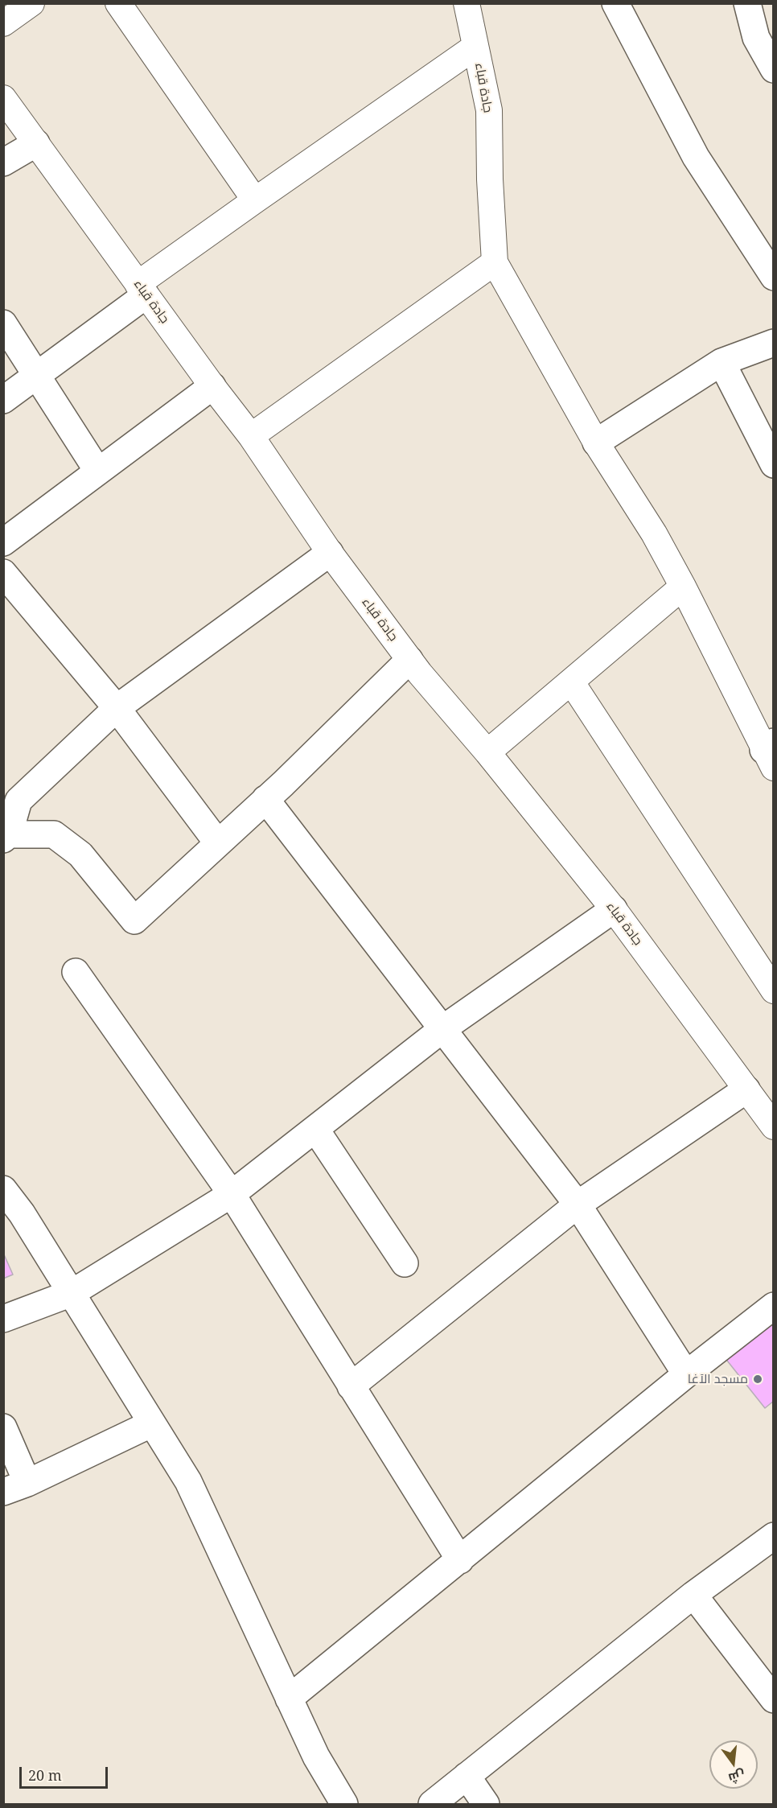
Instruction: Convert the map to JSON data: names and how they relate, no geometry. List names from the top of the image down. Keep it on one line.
{"streets":{"street":["جادة قباء"]},"places":["مسجد الآغا"],"scale_bar":"20 m","north":"bottom"}
